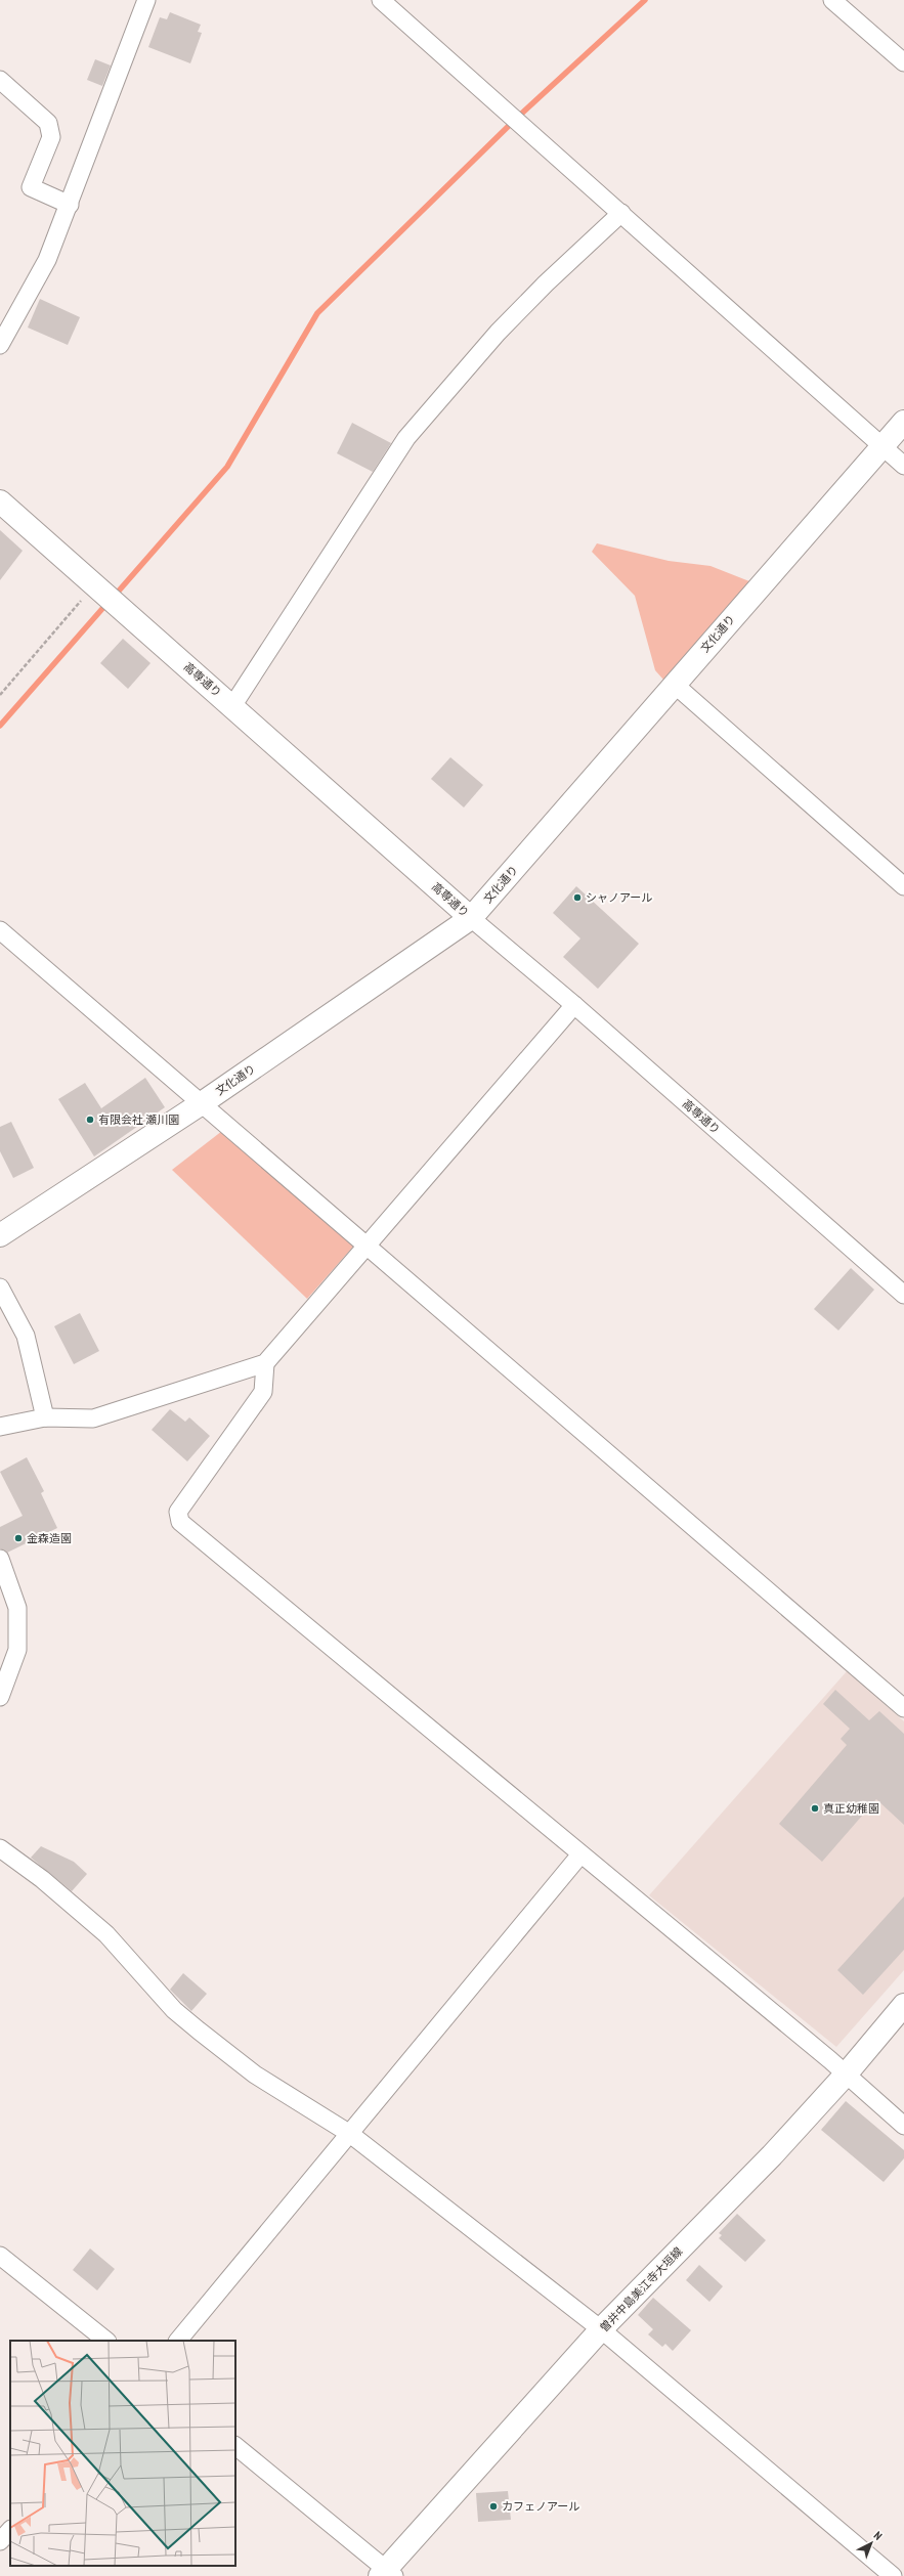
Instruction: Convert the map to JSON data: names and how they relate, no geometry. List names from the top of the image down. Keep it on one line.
{"streets":{"street":["文化通り","高専通り","曽井中島美江寺大垣線"]},"crossings":[["文化通り","高専通り"]],"places":["シャノアール","有限会社 瀬川園","金森造園","真正幼稚園","カフェノアール"],"north":"top right"}
